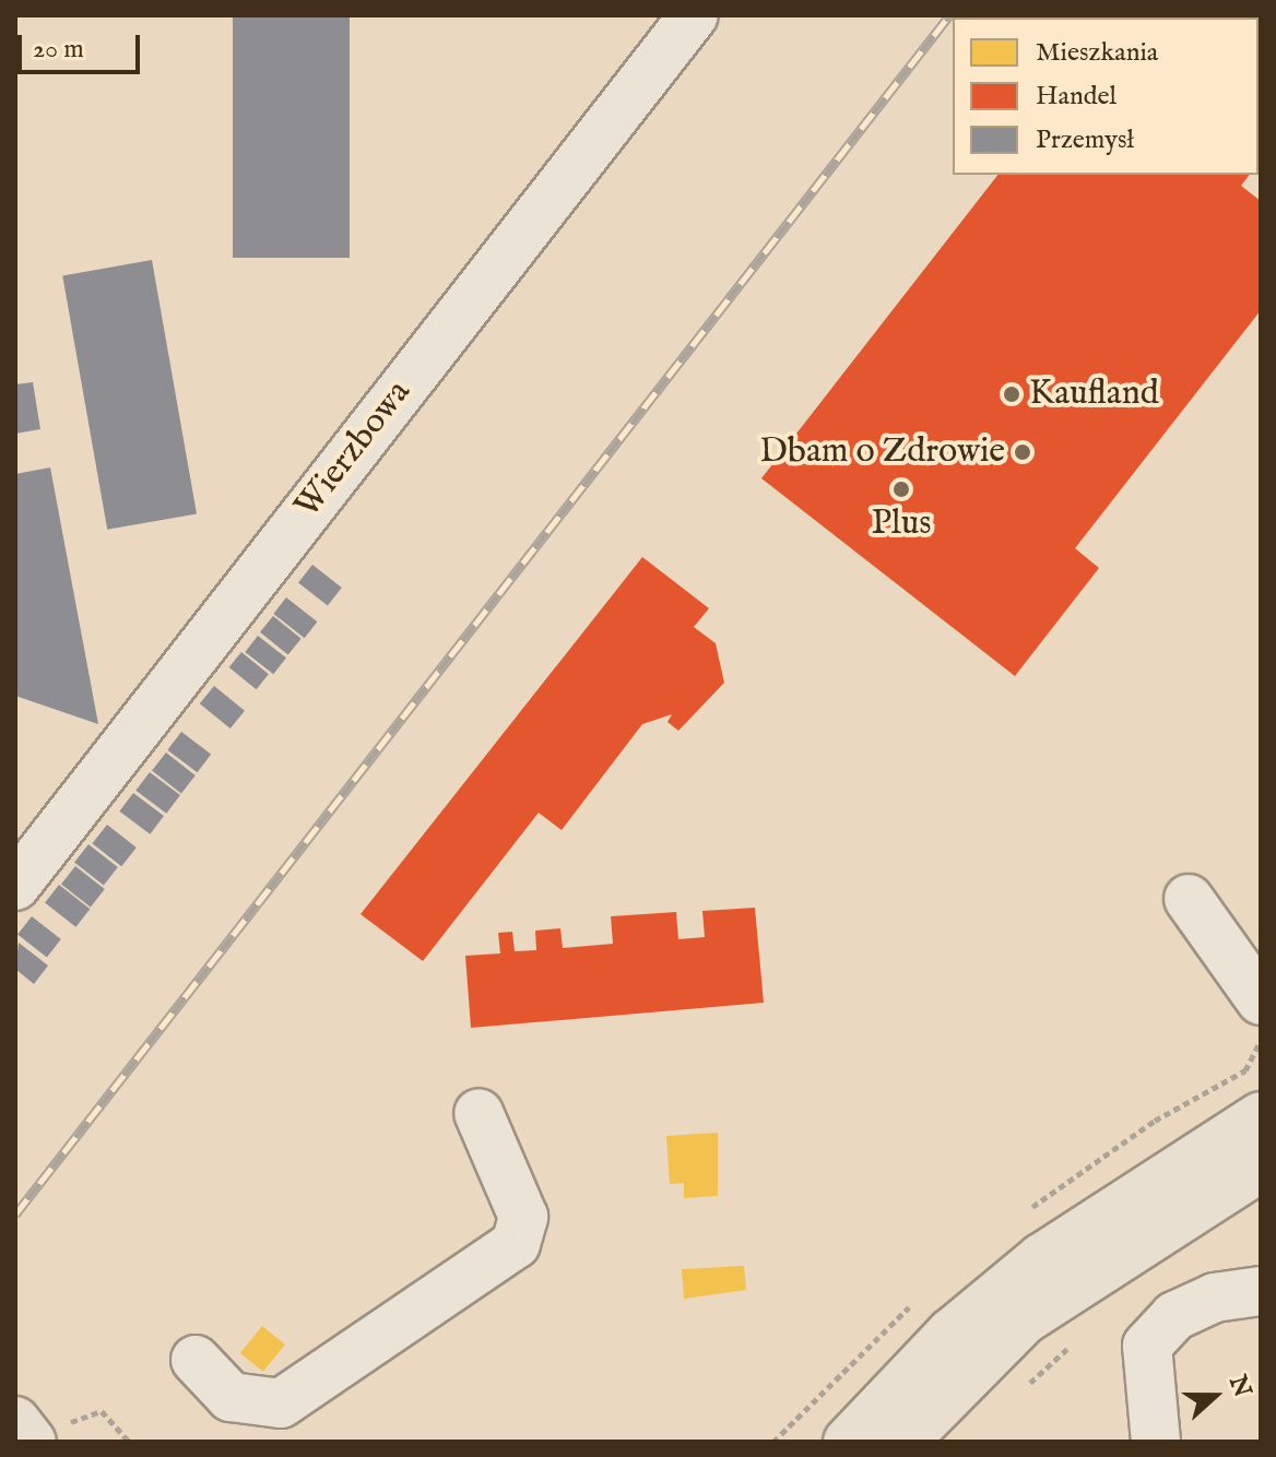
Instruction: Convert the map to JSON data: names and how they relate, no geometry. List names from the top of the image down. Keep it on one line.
{"streets":{"street":["Wierzbowa"]},"places":["Kaufland","Dbam o Zdrowie","Plus"],"legend":["Mieszkania","Handel","Przemysł"],"scale_bar":"20 m","north":"right"}
